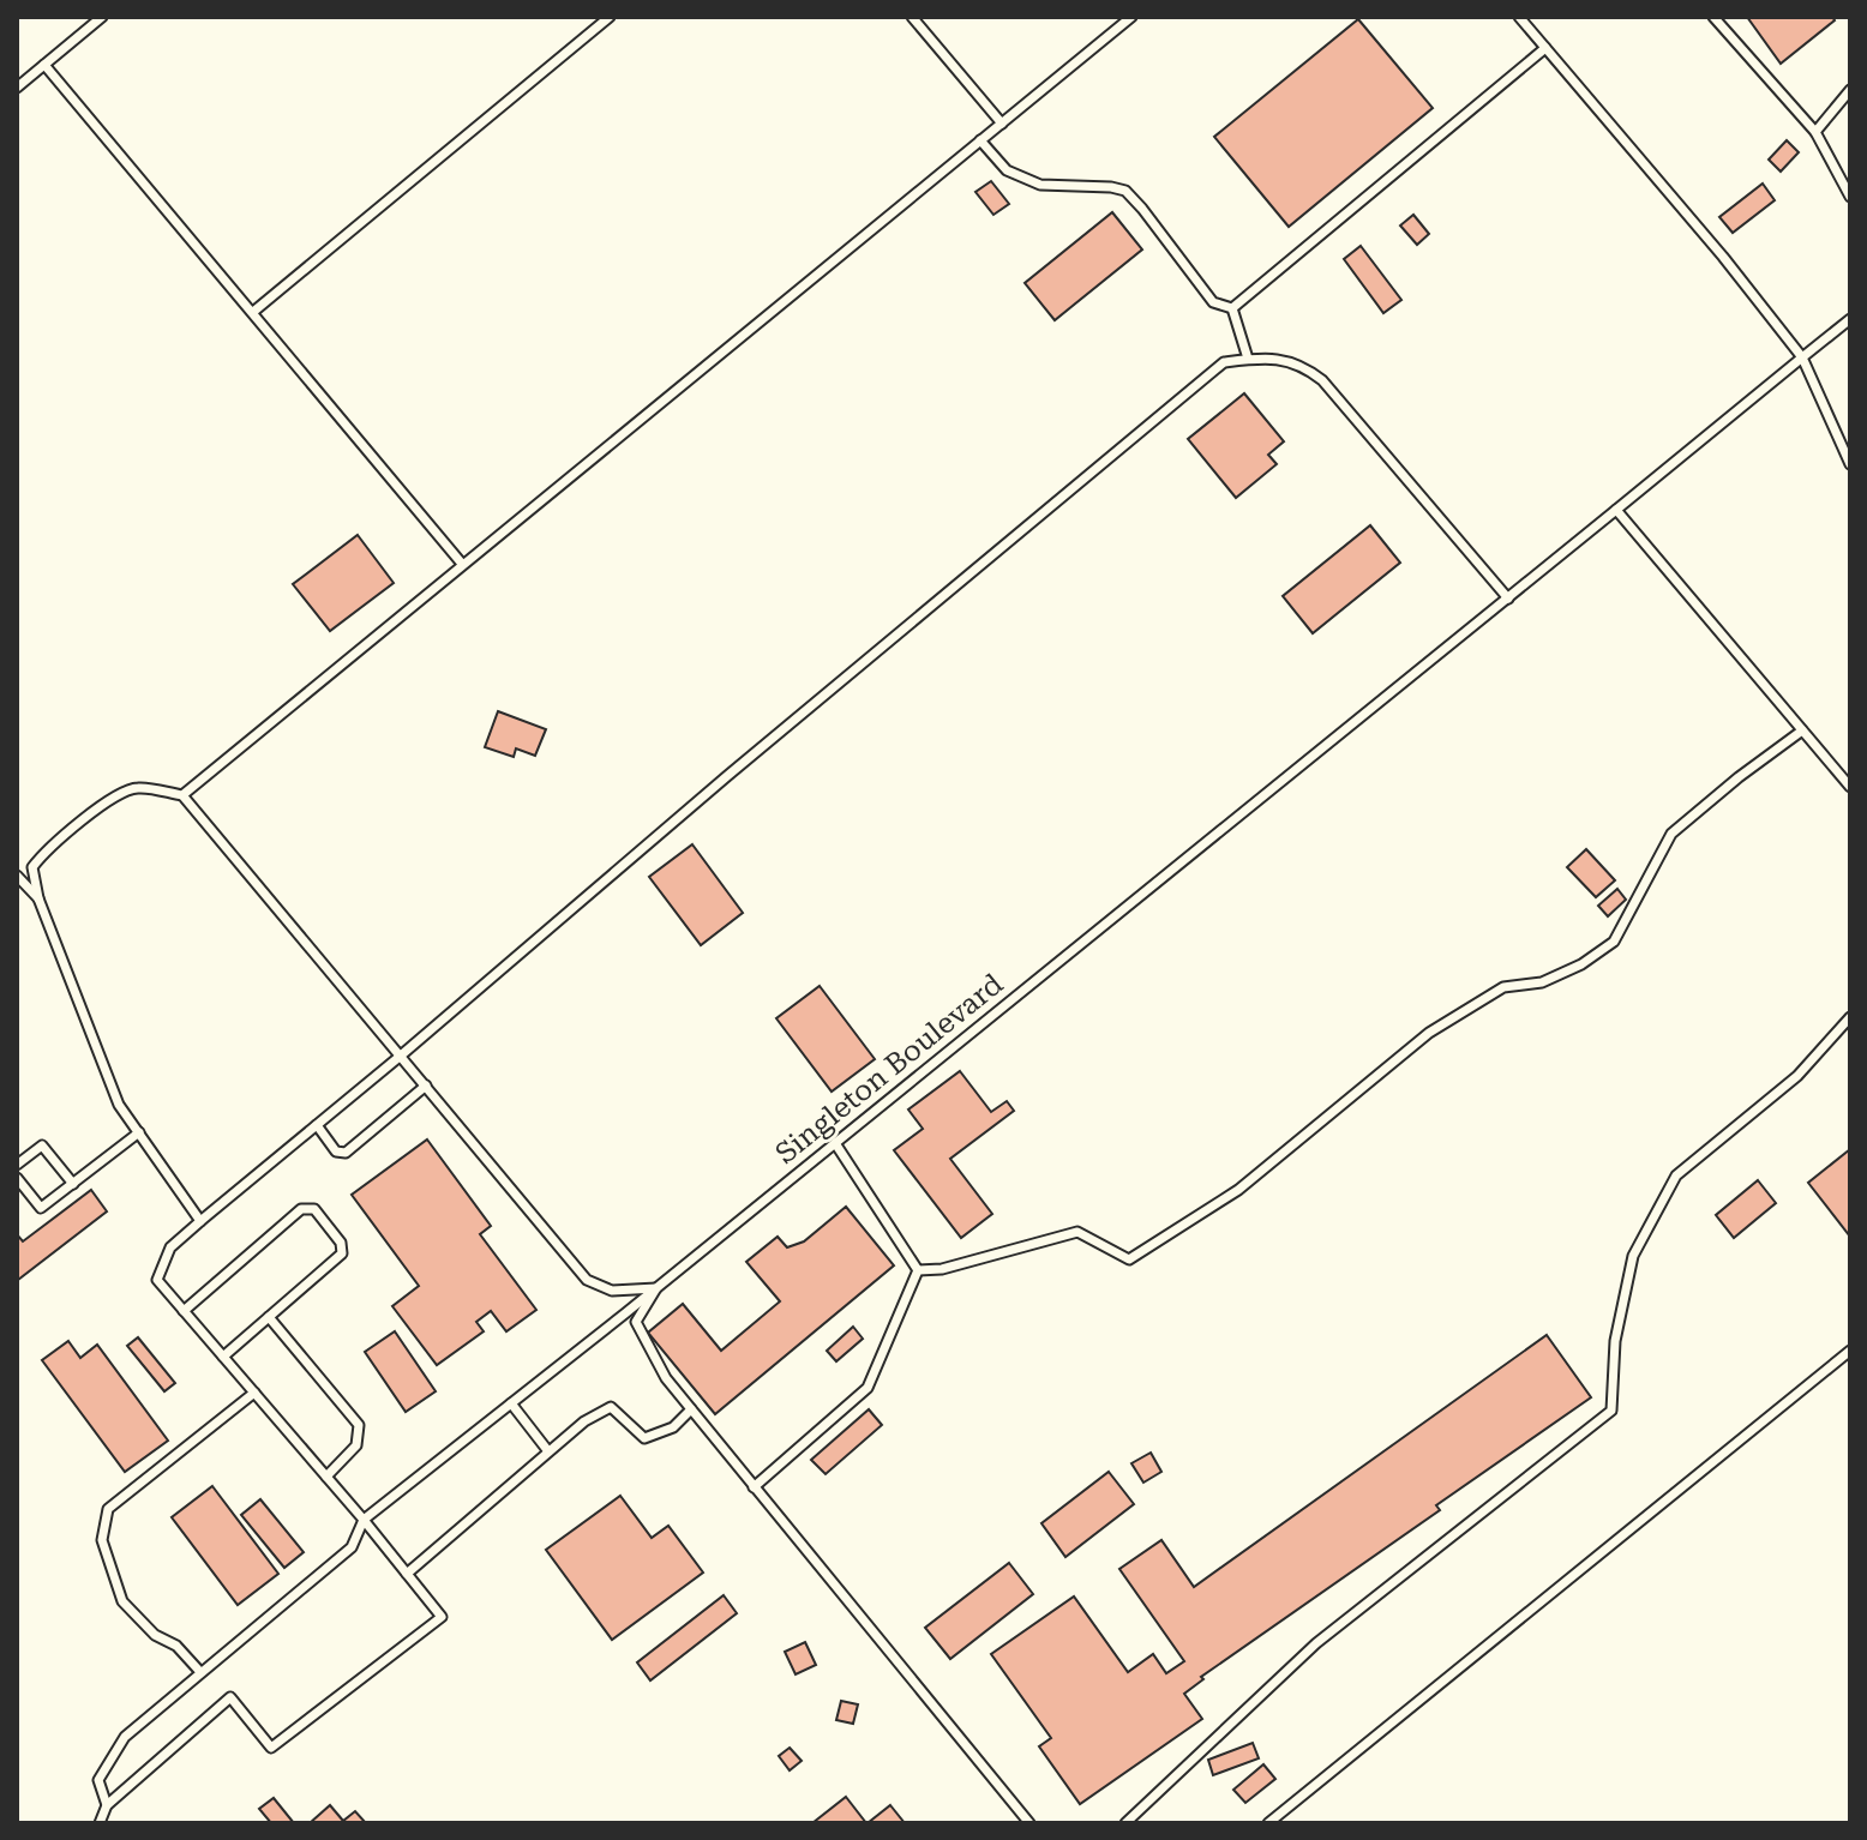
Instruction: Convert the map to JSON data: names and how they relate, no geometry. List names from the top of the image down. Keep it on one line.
{"streets":{"lane":["Singleton Boulevard"]}}
